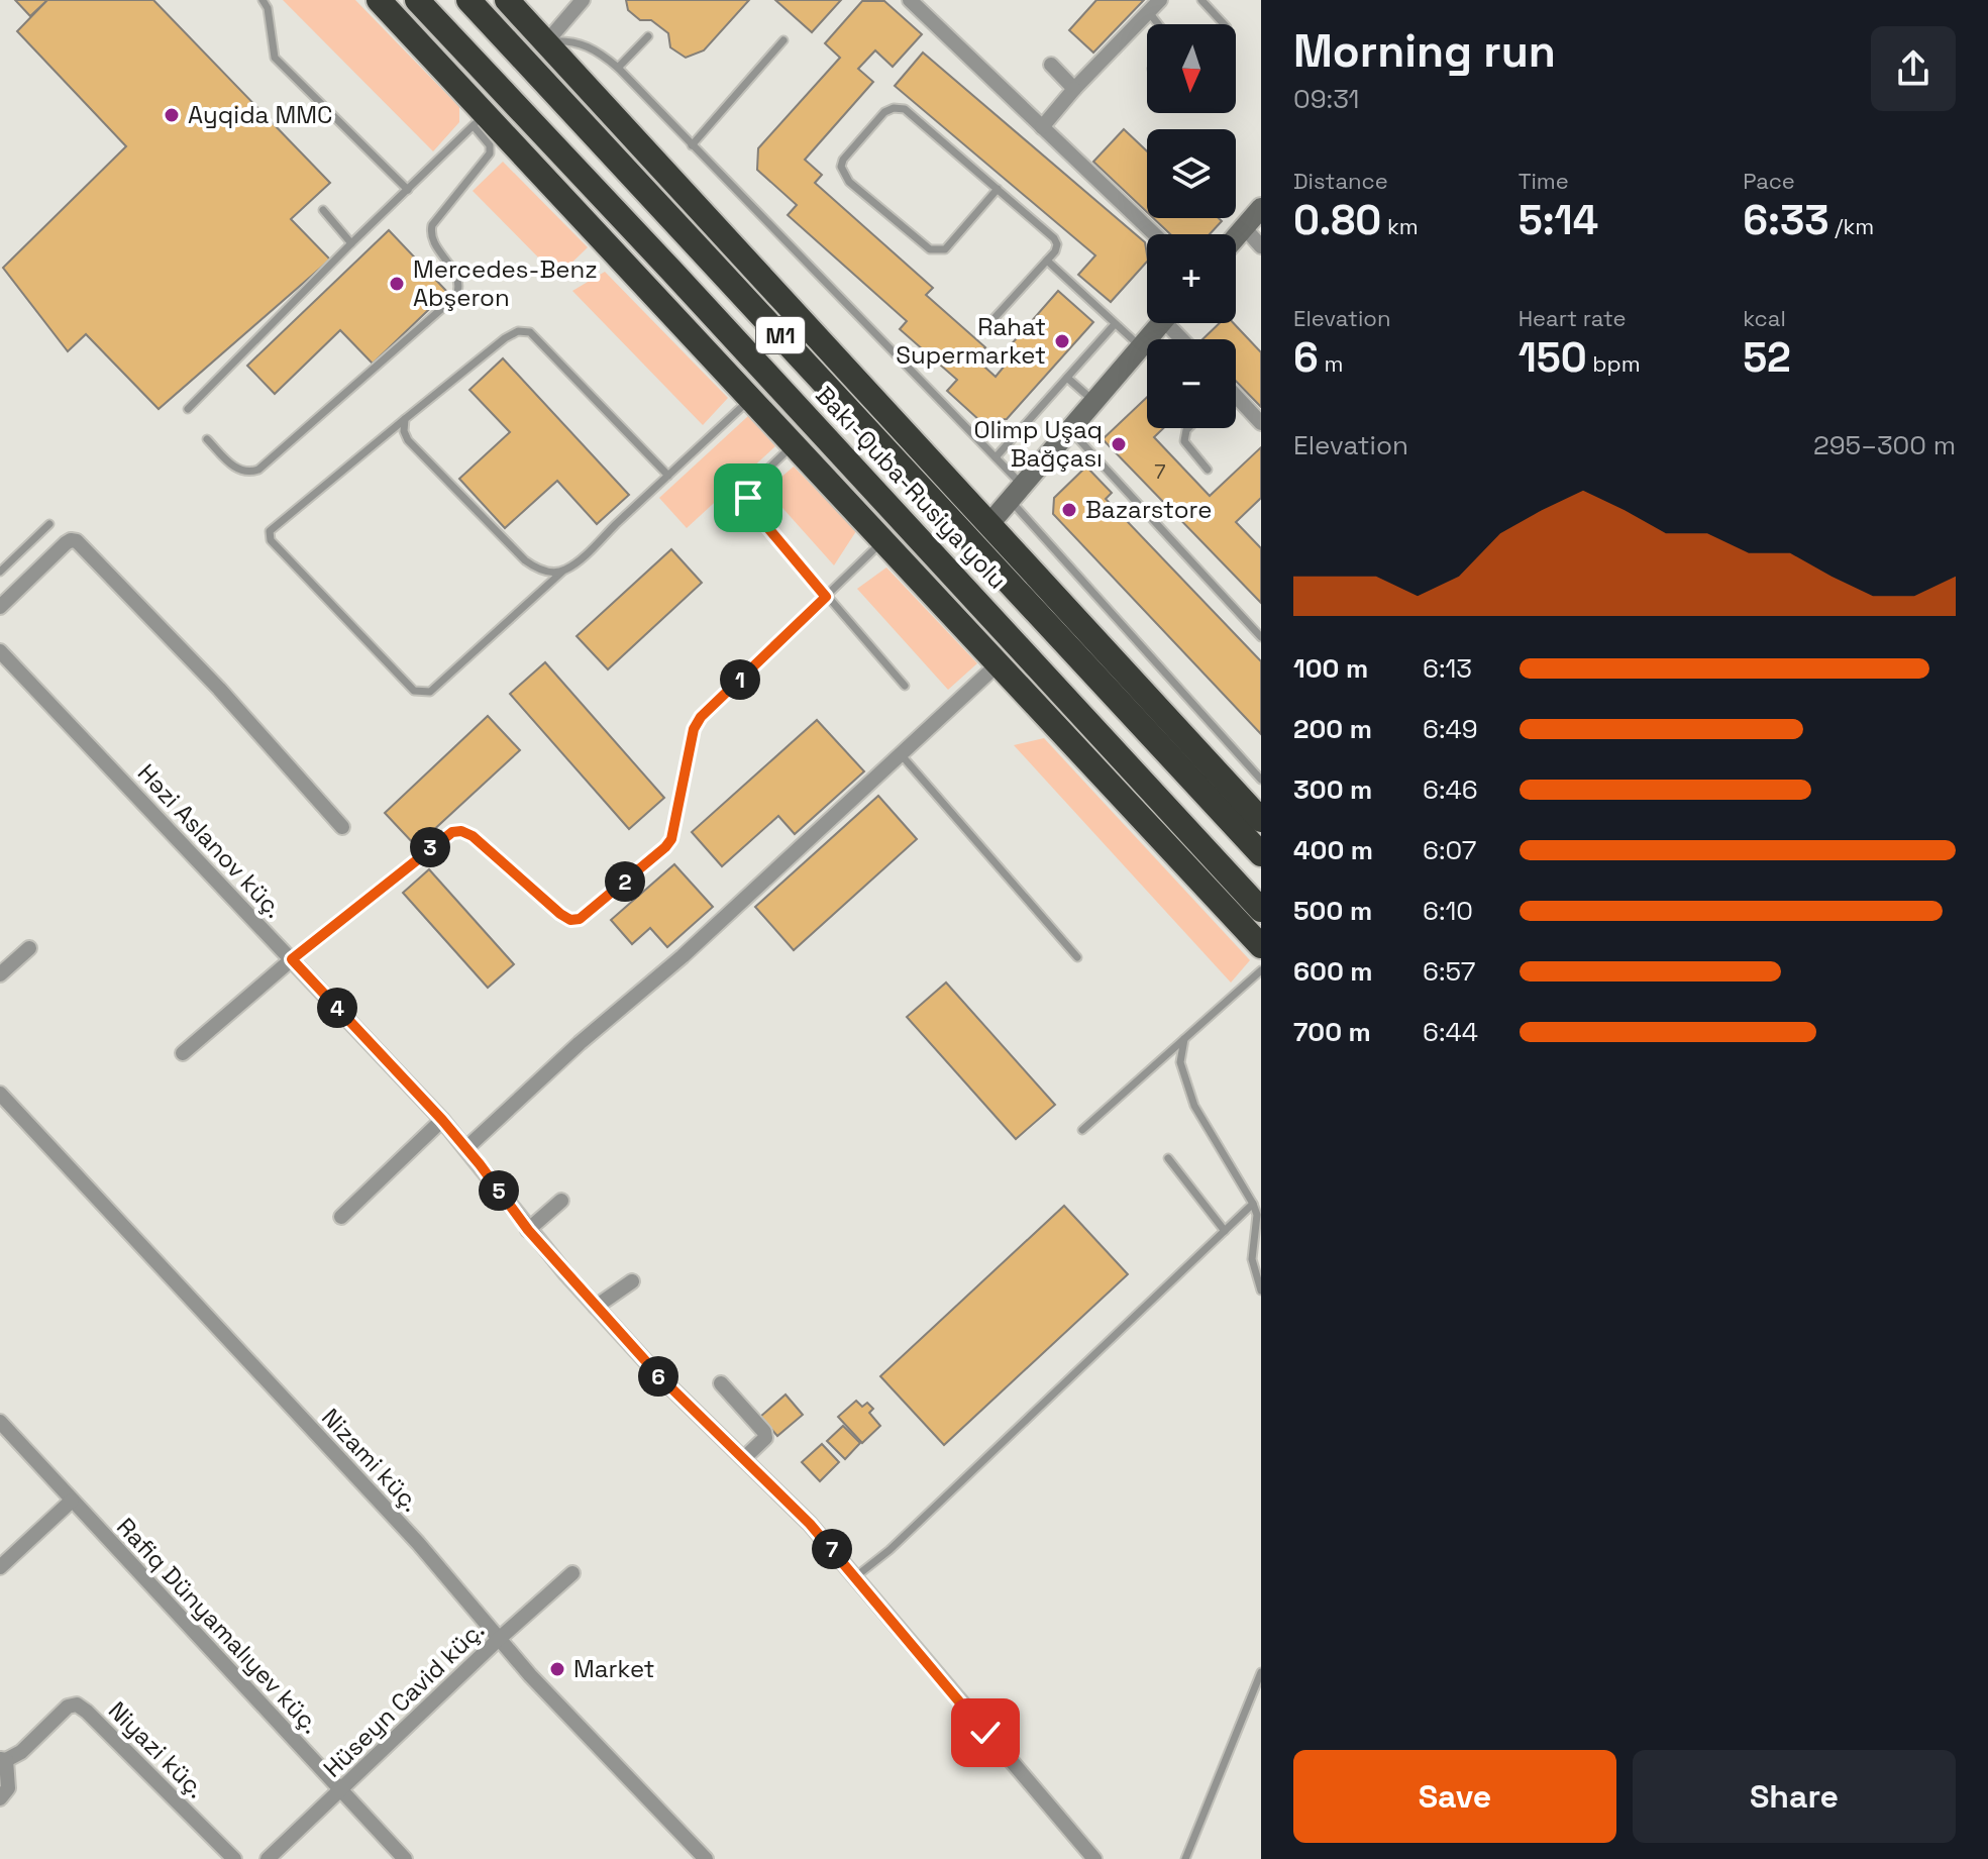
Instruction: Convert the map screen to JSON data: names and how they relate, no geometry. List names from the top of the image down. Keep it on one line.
{"streets":{"highway":["M1","Bakı-Quba-Rusiya yolu"],"street":["Həzi Aslanov küç.","Nizami küç.","Rafiq Dünyamalıyev küç.","Hüseyn Cavid küç.","Niyazi küç."]},"crossings":[["Nizami küç.","Hüseyn Cavid küç."],["Rafiq Dünyamalıyev küç.","Hüseyn Cavid küç."]],"places":["Ayqida MMC","Mercedes-Benz Abşeron","Rahat Supermarket","Olimp Uşaq Bağçası","Bazarstore","Market"],"house_numbers":["7"],"north":"bottom","page":{"heading":["Morning run","09:31"],"map_buttons":["+","−"],"stats":[["Distance","0.80 km"],["Time","5:14"],["Pace","6:33 /km"],["Elevation","6 m"],["Heart rate","150 bpm"],["kcal","52"]],"chart":["Elevation","295–300 m"],"list":[{"name":"100 m","note":"6:13"},{"name":"200 m","note":"6:49"},{"name":"300 m","note":"6:46"},{"name":"400 m","note":"6:07"},{"name":"500 m","note":"6:10"},{"name":"600 m","note":"6:57"},{"name":"700 m","note":"6:44"}],"pins":["1","3","2","4","5","6","7"],"buttons":["Save","Share"]}}
